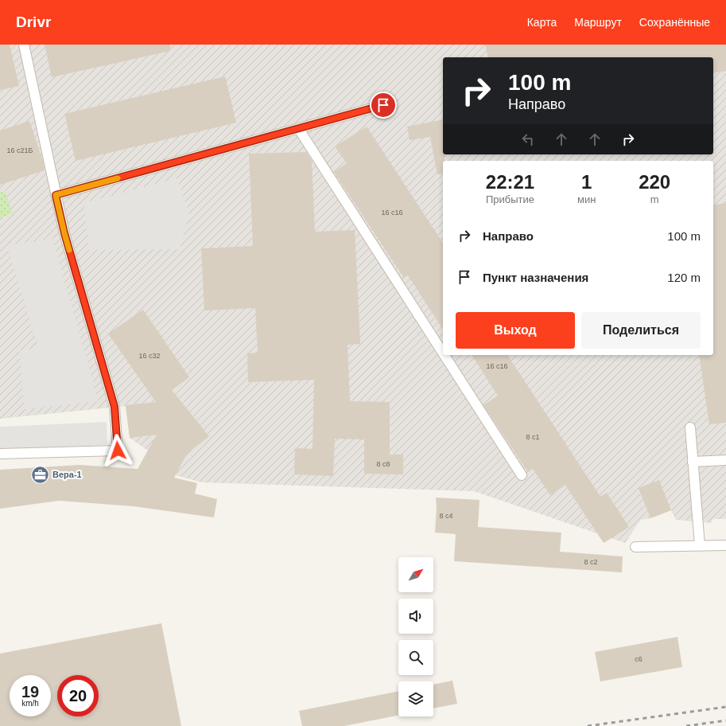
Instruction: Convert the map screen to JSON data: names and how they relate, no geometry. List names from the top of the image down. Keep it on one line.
{"places":{"office":["Вера-1"]},"house_numbers":["16 с21Б","16 с16","16 с32","16 с16","8 с1","8 с8","8 с4","8 с2","с6"],"north":"top right","page":{"header":"Drivr","nav":["Карта","Маршрут","Сохранённые"],"turn":["100 m","Направо"],"eta":["22:21","Прибытие","1","мин","220","m"],"list":[{"name":"Направо","value":"100 m"},{"name":"Пункт назначения","value":"120 m"}],"buttons":["Выход","Поделиться"],"speed":"19 km/h","limit":"20"}}
